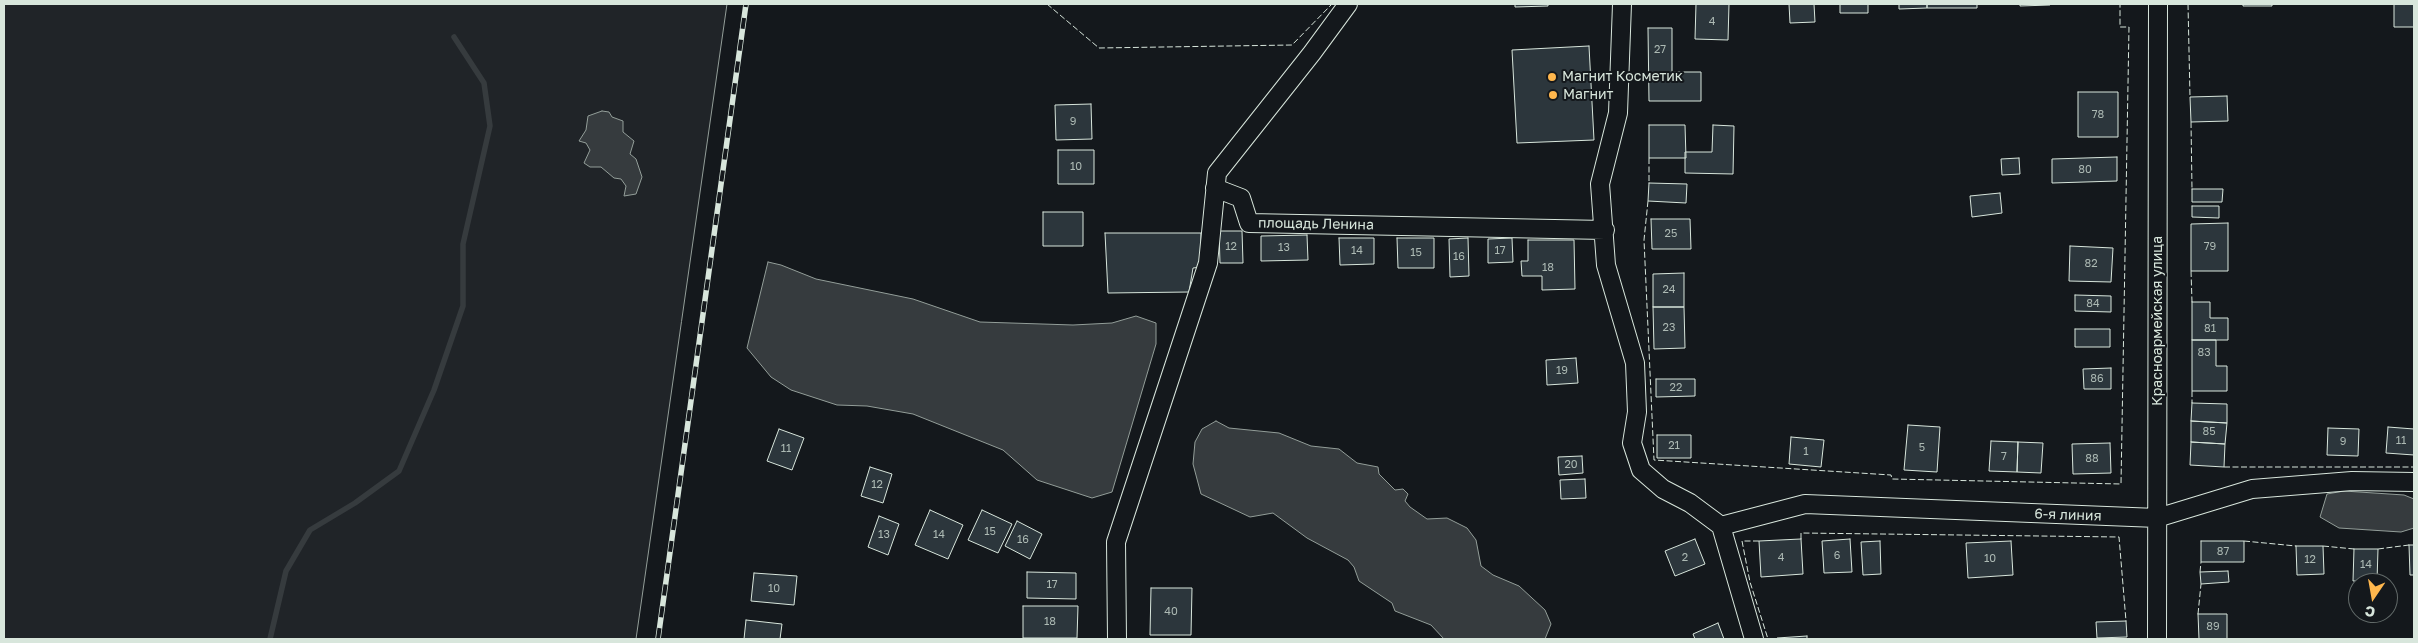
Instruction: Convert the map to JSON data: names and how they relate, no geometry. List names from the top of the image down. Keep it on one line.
{"streets":{"street":["площадь Ленина","Красноармейская улица","6-я линия"]},"crossings":[["Красноармейская улица","6-я линия"]],"places":["Магнит Косметик","Магнит"],"house_numbers":["4","27","78","9","10","80","25","12","79","13","14","17","15","16","82","18","24","84","23","81","83","19","86","22","85","11","9","21","5","11","1","7","88","20","12","15","13","14","16","87","6","2","4","10","12","14","17","10","40","18","89"],"north":"bottom"}
